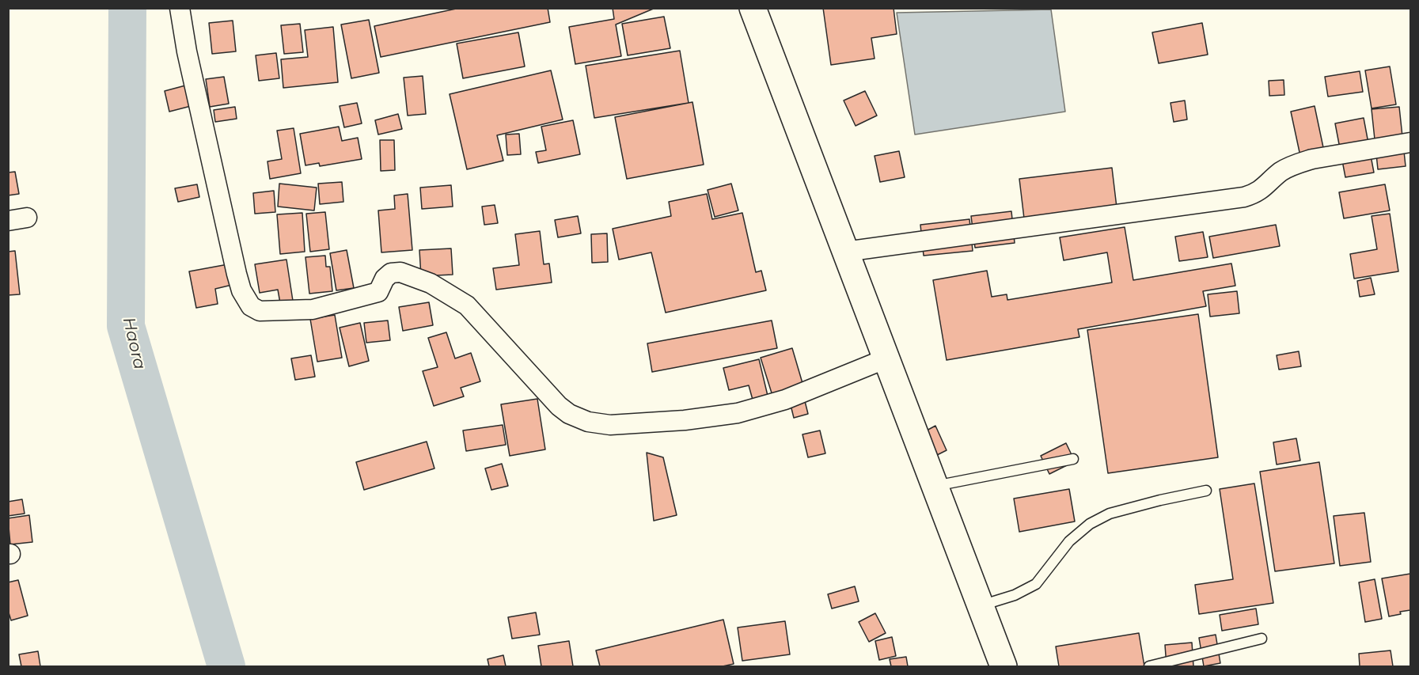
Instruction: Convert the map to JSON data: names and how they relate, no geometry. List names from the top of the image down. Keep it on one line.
{"water":["Haora"]}
